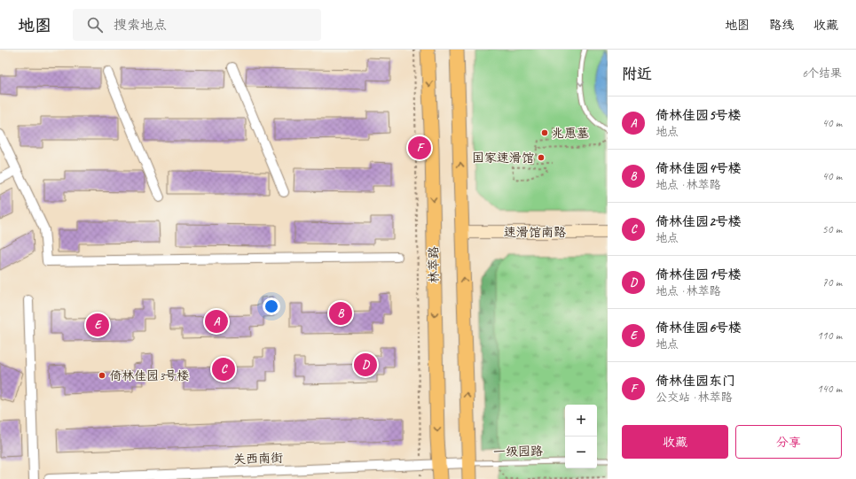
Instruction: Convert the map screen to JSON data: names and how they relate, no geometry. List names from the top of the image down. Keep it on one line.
{"streets":{"main road":["林萃路"],"street":["速滑馆南路","关西南街"],"lane":["一级园路"]},"crossings":[["林萃路","关西南街"],["一级园路","关西南街"]],"places":["兆惠墓","国家速滑馆","倚林佳园3号楼"],"page":{"header":"地图","search":"搜索地点","nav":["地图","路线","收藏"],"heading":["附近","6个结果"],"list":[{"mark":"A","name":"倚林佳园5号楼","note":"地点","value":"40 m"},{"mark":"B","name":"倚林佳园4号楼","note":"地点 · 林萃路","value":"40 m"},{"mark":"C","name":"倚林佳园2号楼","note":"地点","value":"50 m"},{"mark":"D","name":"倚林佳园1号楼","note":"地点 · 林萃路","value":"70 m"},{"mark":"E","name":"倚林佳园6号楼","note":"地点","value":"110 m"},{"mark":"F","name":"倚林佳园东门","note":"公交站 · 林萃路","value":"140 m"}],"pins":["F","B","A","E","D","C"],"map_buttons":["+","−"],"buttons":["收藏","分享"]}}
